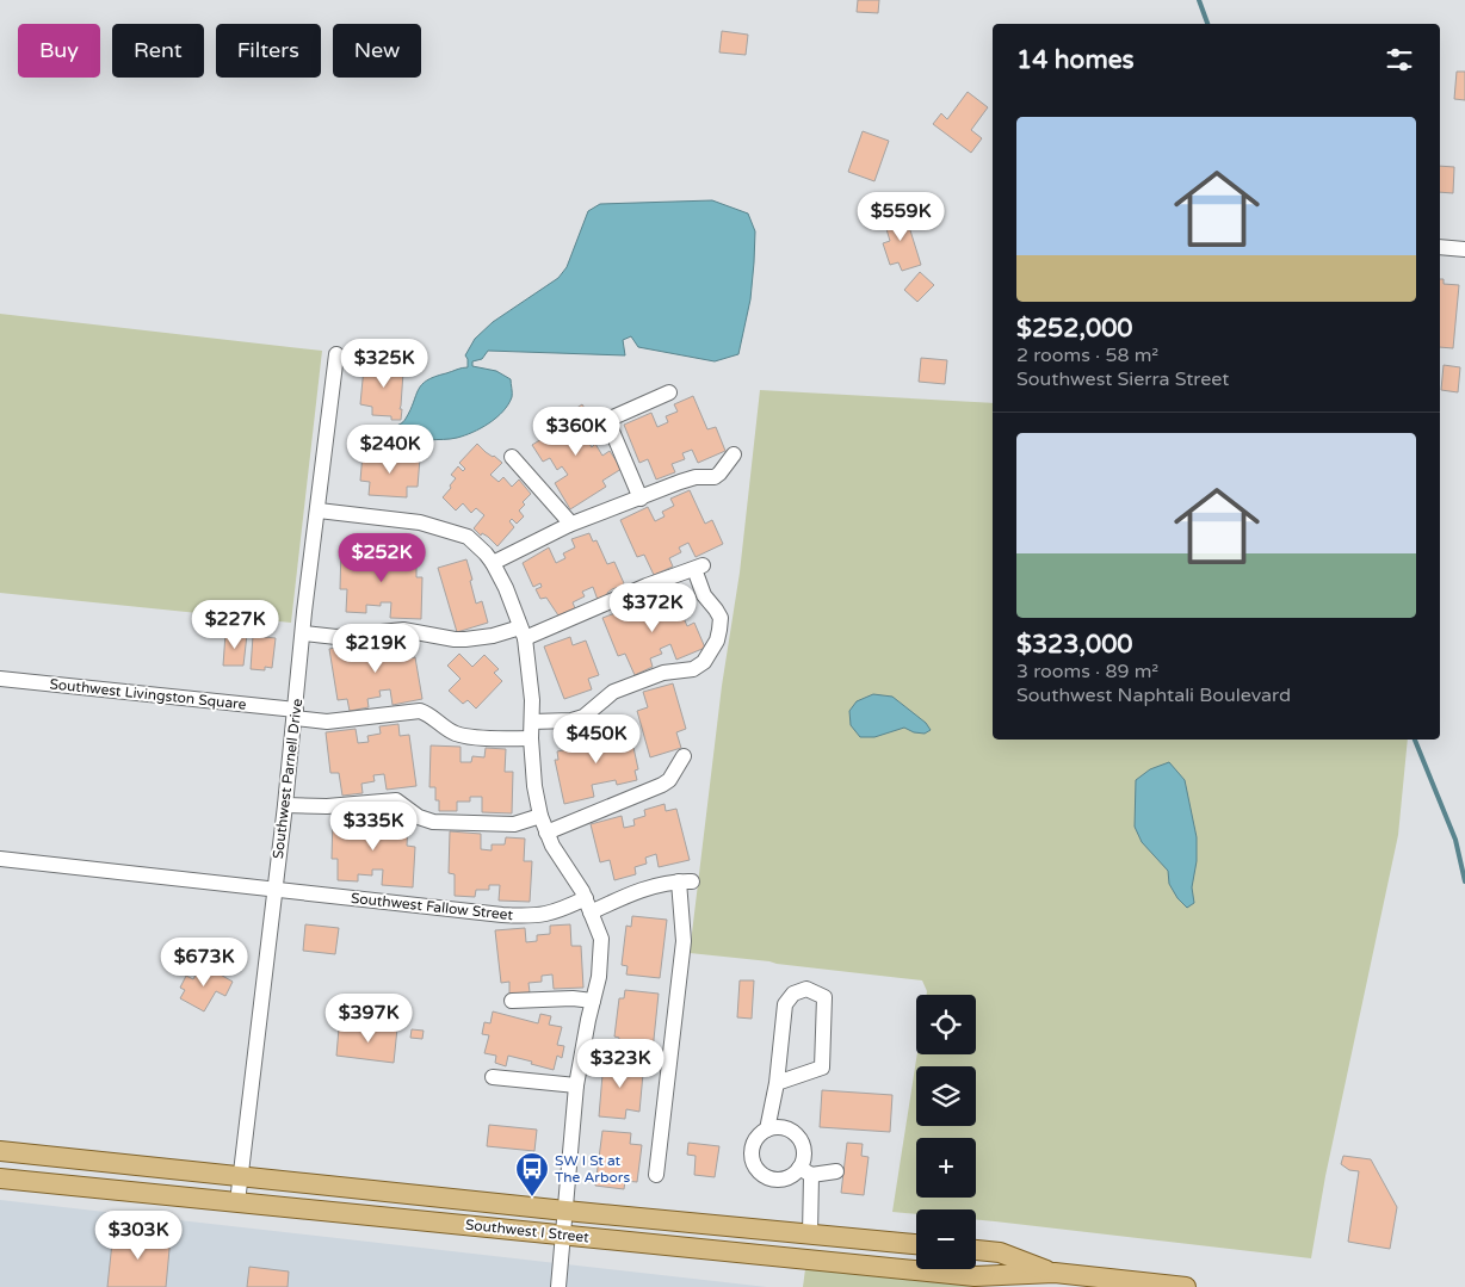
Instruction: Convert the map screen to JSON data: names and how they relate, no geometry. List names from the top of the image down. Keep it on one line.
{"streets":{"main road":["Southwest I Street"],"street":["Southwest Livingston Square","Southwest Parnell Drive","Southwest Fallow Street"]},"crossings":[["Southwest Livingston Square","Southwest Parnell Drive"],["Southwest Parnell Drive","Southwest Fallow Street"],["Southwest Parnell Drive","Southwest I Street"]],"places":{"bus stop":["SW I St at The Arbors"]},"page":{"chip":["Buy","Rent","Filters","New"],"heading":"14 homes","list":[{"name":"$252,000","note":"2 rooms · 58 m² · Southwest Sierra Street"},{"name":"$323,000","note":"3 rooms · 89 m² · Southwest Naphtali Boulevard"}],"price":["$559K","$325K","$360K","$240K","$252K","$372K","$227K","$219K","$450K","$335K","$673K","$397K","$323K","$303K"],"map_buttons":["+","−"]}}
